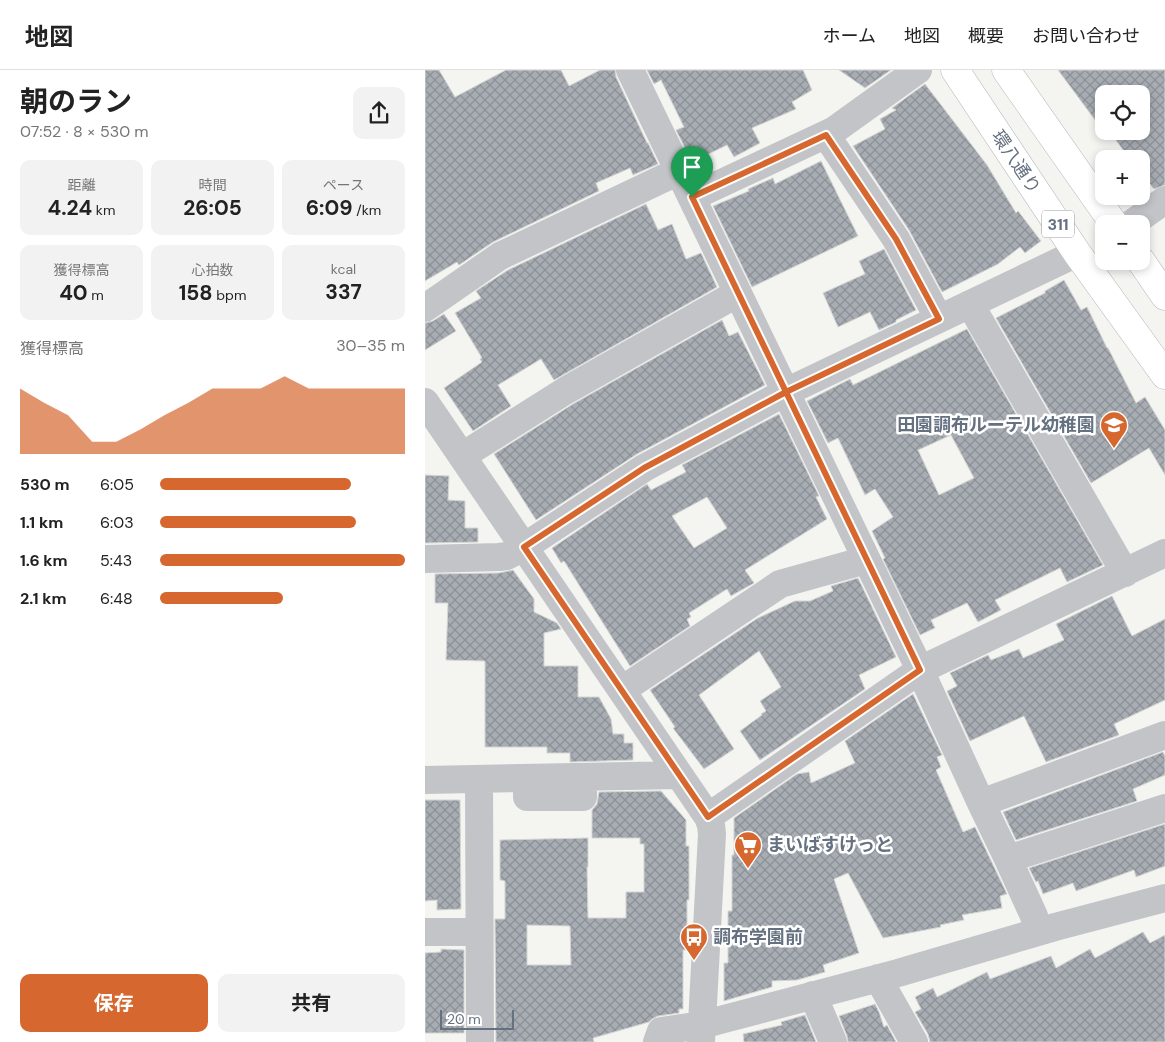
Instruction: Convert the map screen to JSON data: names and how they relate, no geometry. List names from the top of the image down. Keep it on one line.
{"streets":{"main road":["環八通り","311"]},"places":{"school or university":["田園調布ルーテル幼稚園"],"supermarket":["まいばすけっと"],"bus stop":["調布学園前"]},"scale_bar":"20 m","page":{"header":"地図","nav":["ホーム","地図","概要","お問い合わせ"],"heading":["朝のラン","07:52 · 8 × 530 m"],"map_buttons":["+","−"],"stats":[["距離","4.24 km"],["時間","26:05"],["ペース","6:09 /km"],["獲得標高","40 m"],["心拍数","158 bpm"],["kcal","337"]],"chart":["獲得標高","30–35 m"],"list":[{"name":"530 m","note":"6:05"},{"name":"1.1 km","note":"6:03"},{"name":"1.6 km","note":"5:43"},{"name":"2.1 km","note":"6:48"}],"buttons":["保存","共有"],"scale":"20 m"}}
